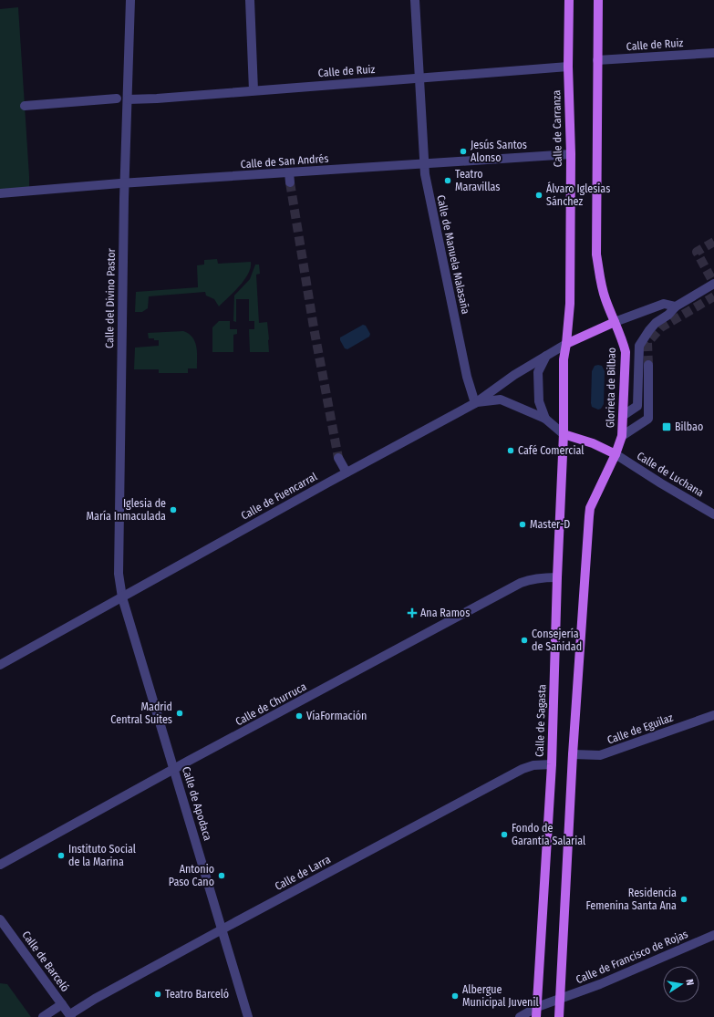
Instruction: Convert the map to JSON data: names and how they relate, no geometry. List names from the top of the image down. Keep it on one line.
{"streets":{"main road":["Calle de Carranza","Glorieta de Bilbao","Calle de Sagasta"],"street":["Calle de Ruiz","Calle de San Andrés","Calle de Manuela Malasaña","Calle del Divino Pastor","Calle de Luchana","Calle de Fuencarral","Calle de Churruca","Calle de Eguilaz","Calle de Apodaca","Calle de Larra","Calle de Francisco de Rojas","Calle de Barceló"]},"crossings":[["Calle de Ruiz","Calle de Carranza"],["Calle de Ruiz","Calle de Manuela Malasaña"],["Calle de Ruiz","Calle del Divino Pastor"],["Calle de Carranza","Calle de San Andrés"],["Calle de Carranza","Calle de Fuencarral"],["Calle de San Andrés","Calle de Manuela Malasaña"],["Calle de San Andrés","Calle del Divino Pastor"],["Calle de Manuela Malasaña","Calle de Fuencarral"],["Calle del Divino Pastor","Calle de Fuencarral"],["Calle del Divino Pastor","Calle de Apodaca"],["Glorieta de Bilbao","Calle de Luchana"],["Calle de Fuencarral","Calle de Apodaca"],["Calle de Churruca","Calle de Sagasta"],["Calle de Churruca","Calle de Apodaca"],["Calle de Sagasta","Calle de Larra"],["Calle de Apodaca","Calle de Larra"],["Calle de Larra","Calle de Barceló"]],"places":{"other":["Jesús Santos Alonso","Teatro Maravillas","Álvaro Iglesias Sánchez","Café Comercial","Iglesia de María Inmaculada","Master-D","Consejería de Sanidad","Madrid Central Suites","VíaFormación","Fondo de Garantía Salarial","Instituto Social de la Marina","Antonio Paso Cano","Residencia Femenina Santa Ana","Teatro Barceló","Albergue Municipal Juvenil"],"transit":["Bilbao"],"health":["Ana Ramos"]},"north":"right"}
